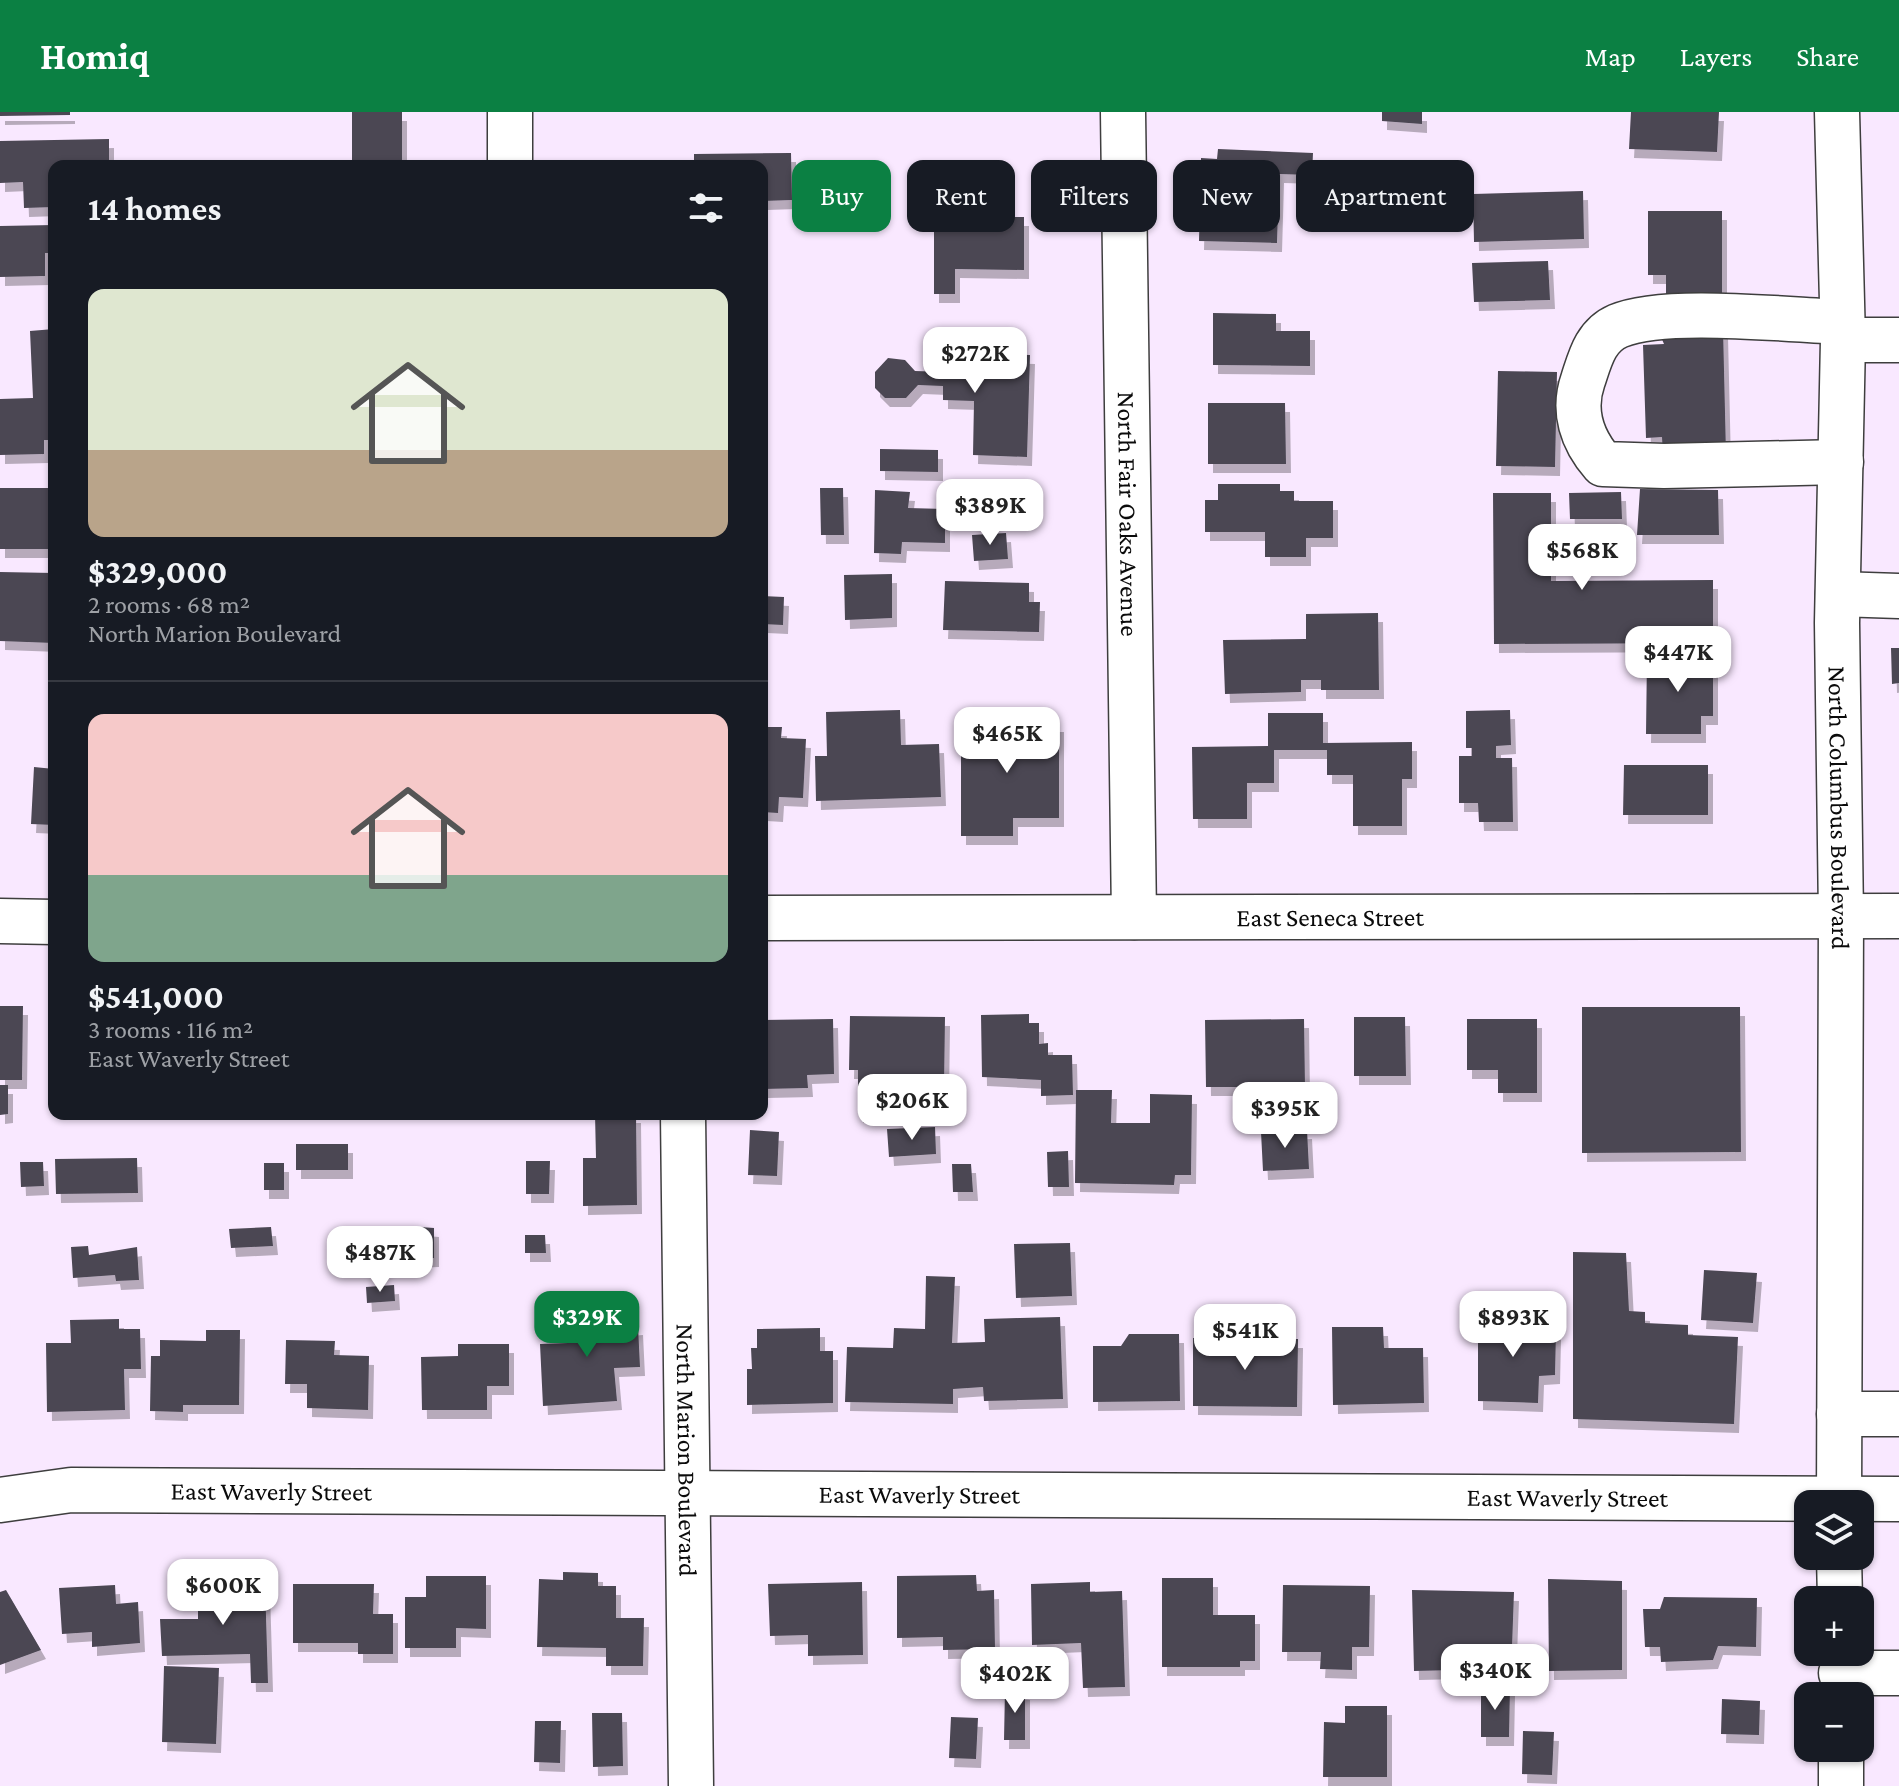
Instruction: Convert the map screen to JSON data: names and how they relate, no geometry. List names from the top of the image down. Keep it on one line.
{"streets":{"street":["North Fair Oaks Avenue","North Columbus Boulevard","East Seneca Street","North Marion Boulevard","East Waverly Street"]},"crossings":[["North Fair Oaks Avenue","East Seneca Street"],["North Columbus Boulevard","East Seneca Street"],["North Marion Boulevard","East Waverly Street"]],"page":{"header":"Homiq","nav":["Map","Layers","Share"],"chip":["Buy","Rent","Filters","New","Apartment"],"heading":"14 homes","list":[{"name":"$329,000","note":"2 rooms · 68 m² · North Marion Boulevard"},{"name":"$541,000","note":"3 rooms · 116 m² · East Waverly Street"}],"price":["$272K","$389K","$568K","$447K","$465K","$206K","$395K","$487K","$329K","$893K","$541K","$600K","$340K","$402K"],"map_buttons":["+","−"]}}
